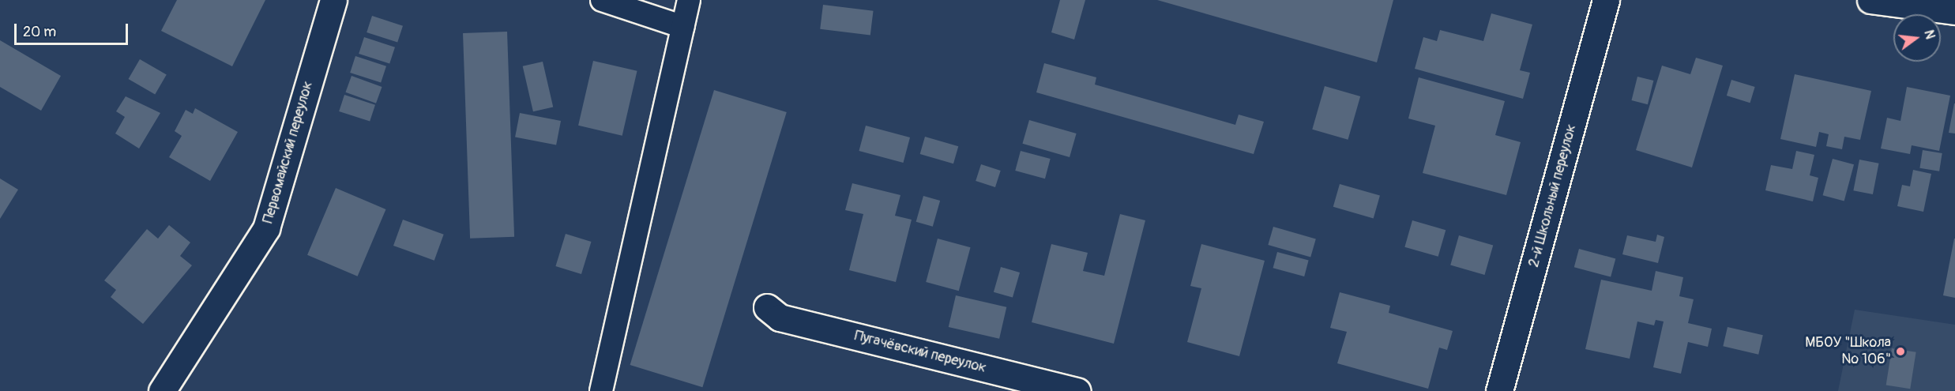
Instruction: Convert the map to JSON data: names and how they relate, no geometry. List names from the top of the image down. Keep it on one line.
{"streets":{"street":["Первомайский переулок","2-й Школьный переулок","Пугачёвский переулок"]},"places":["МБОУ \"Школа № 106\""],"scale_bar":"20 m","north":"right"}
